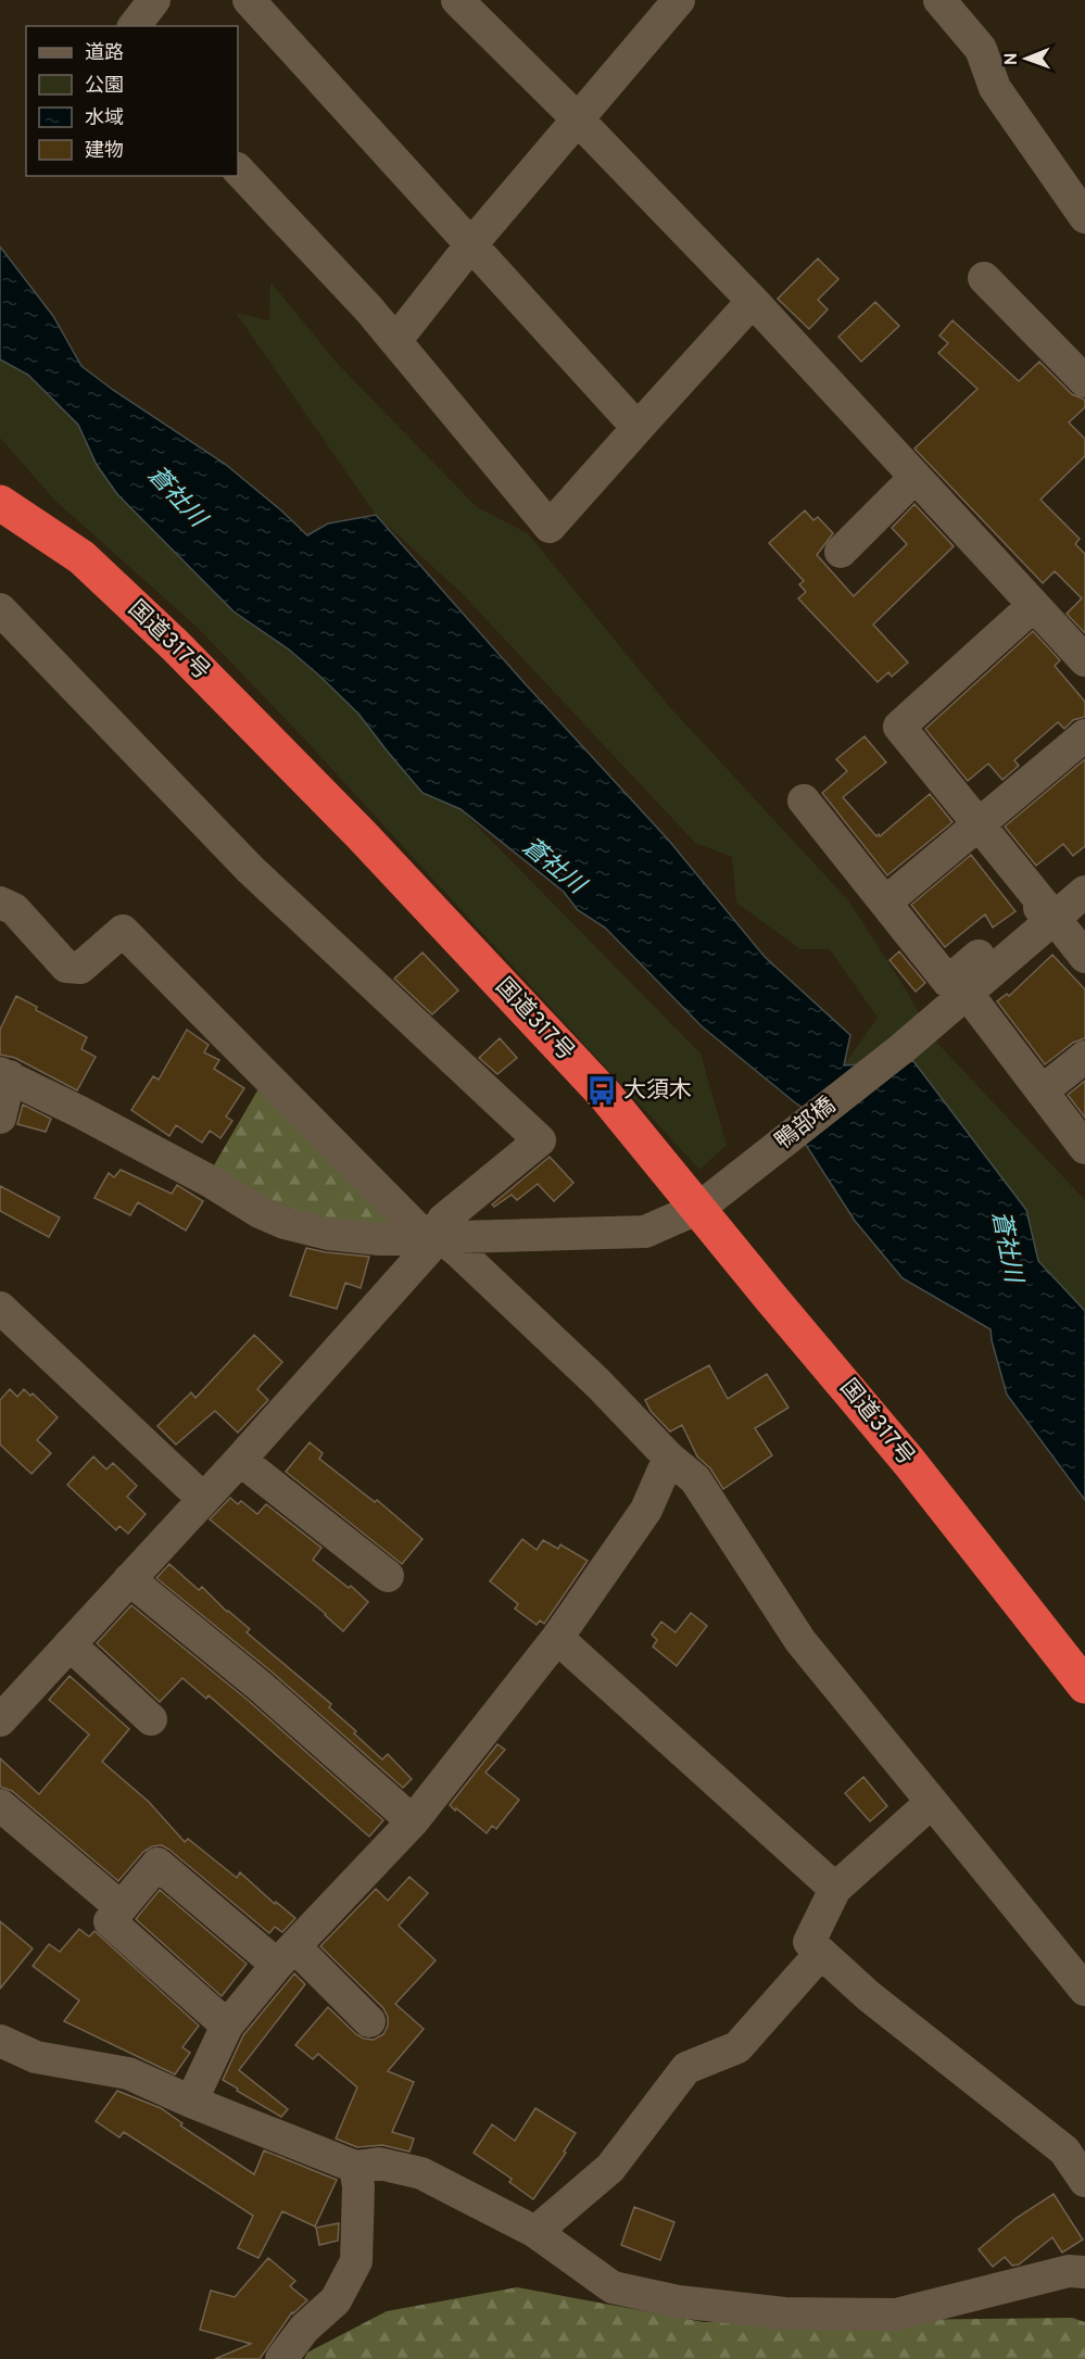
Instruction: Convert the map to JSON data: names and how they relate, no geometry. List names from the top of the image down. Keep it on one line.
{"streets":{"highway":["国道317号"],"street":["鴨部橋"]},"crossings":[["国道317号","鴨部橋"]],"water":["蒼社川"],"places":{"bus stop":["大須木"]},"legend":["道路","公園","水域","建物"],"north":"left"}
